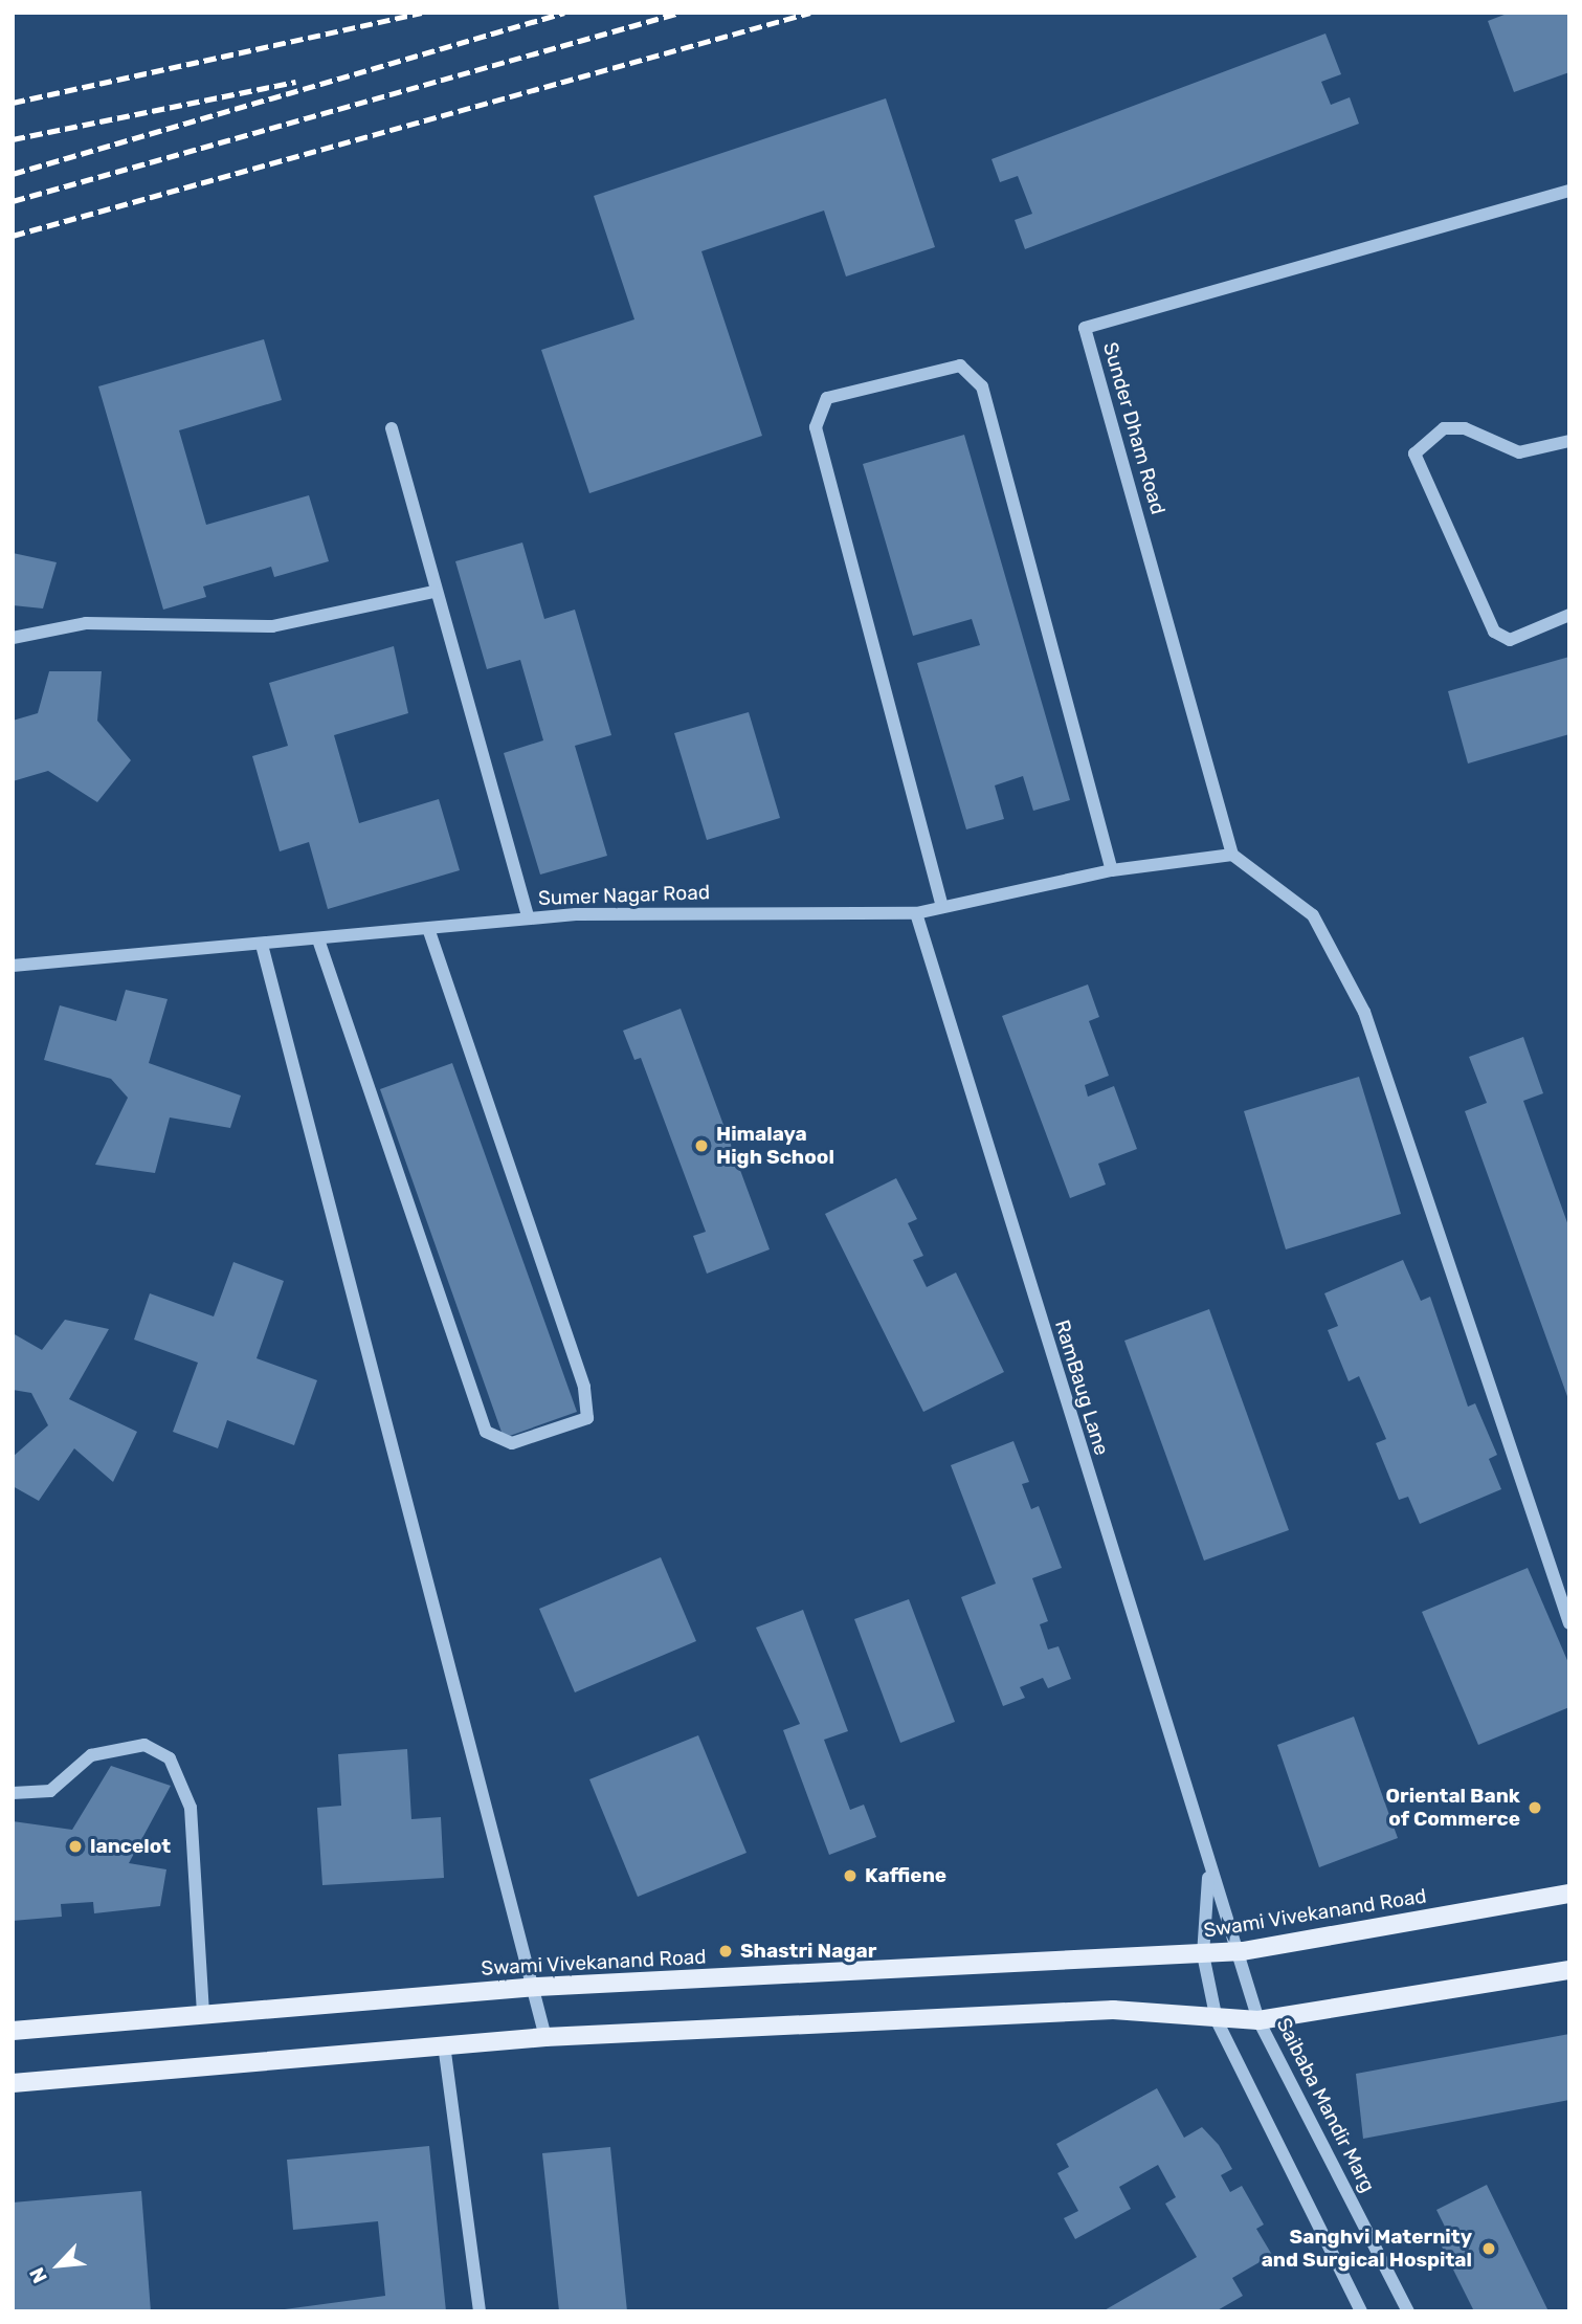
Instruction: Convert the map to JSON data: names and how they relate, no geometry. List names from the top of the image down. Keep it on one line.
{"streets":{"main road":["Swami Vivekanand Road"],"street":["Sunder Dham Road","Sumer Nagar Road","RamBaug Lane","Saibaba Mandir Marg"]},"crossings":[["Sunder Dham Road","Sumer Nagar Road"],["Sumer Nagar Road","RamBaug Lane"],["RamBaug Lane","Saibaba Mandir Marg"],["Swami Vivekanand Road","Saibaba Mandir Marg"]],"places":["Himalaya High School","Oriental Bank of Commerce","lancelot","Kaffiene","Shastri Nagar","Sanghvi Maternity and Surgical Hospital"],"north":"bottom left"}
